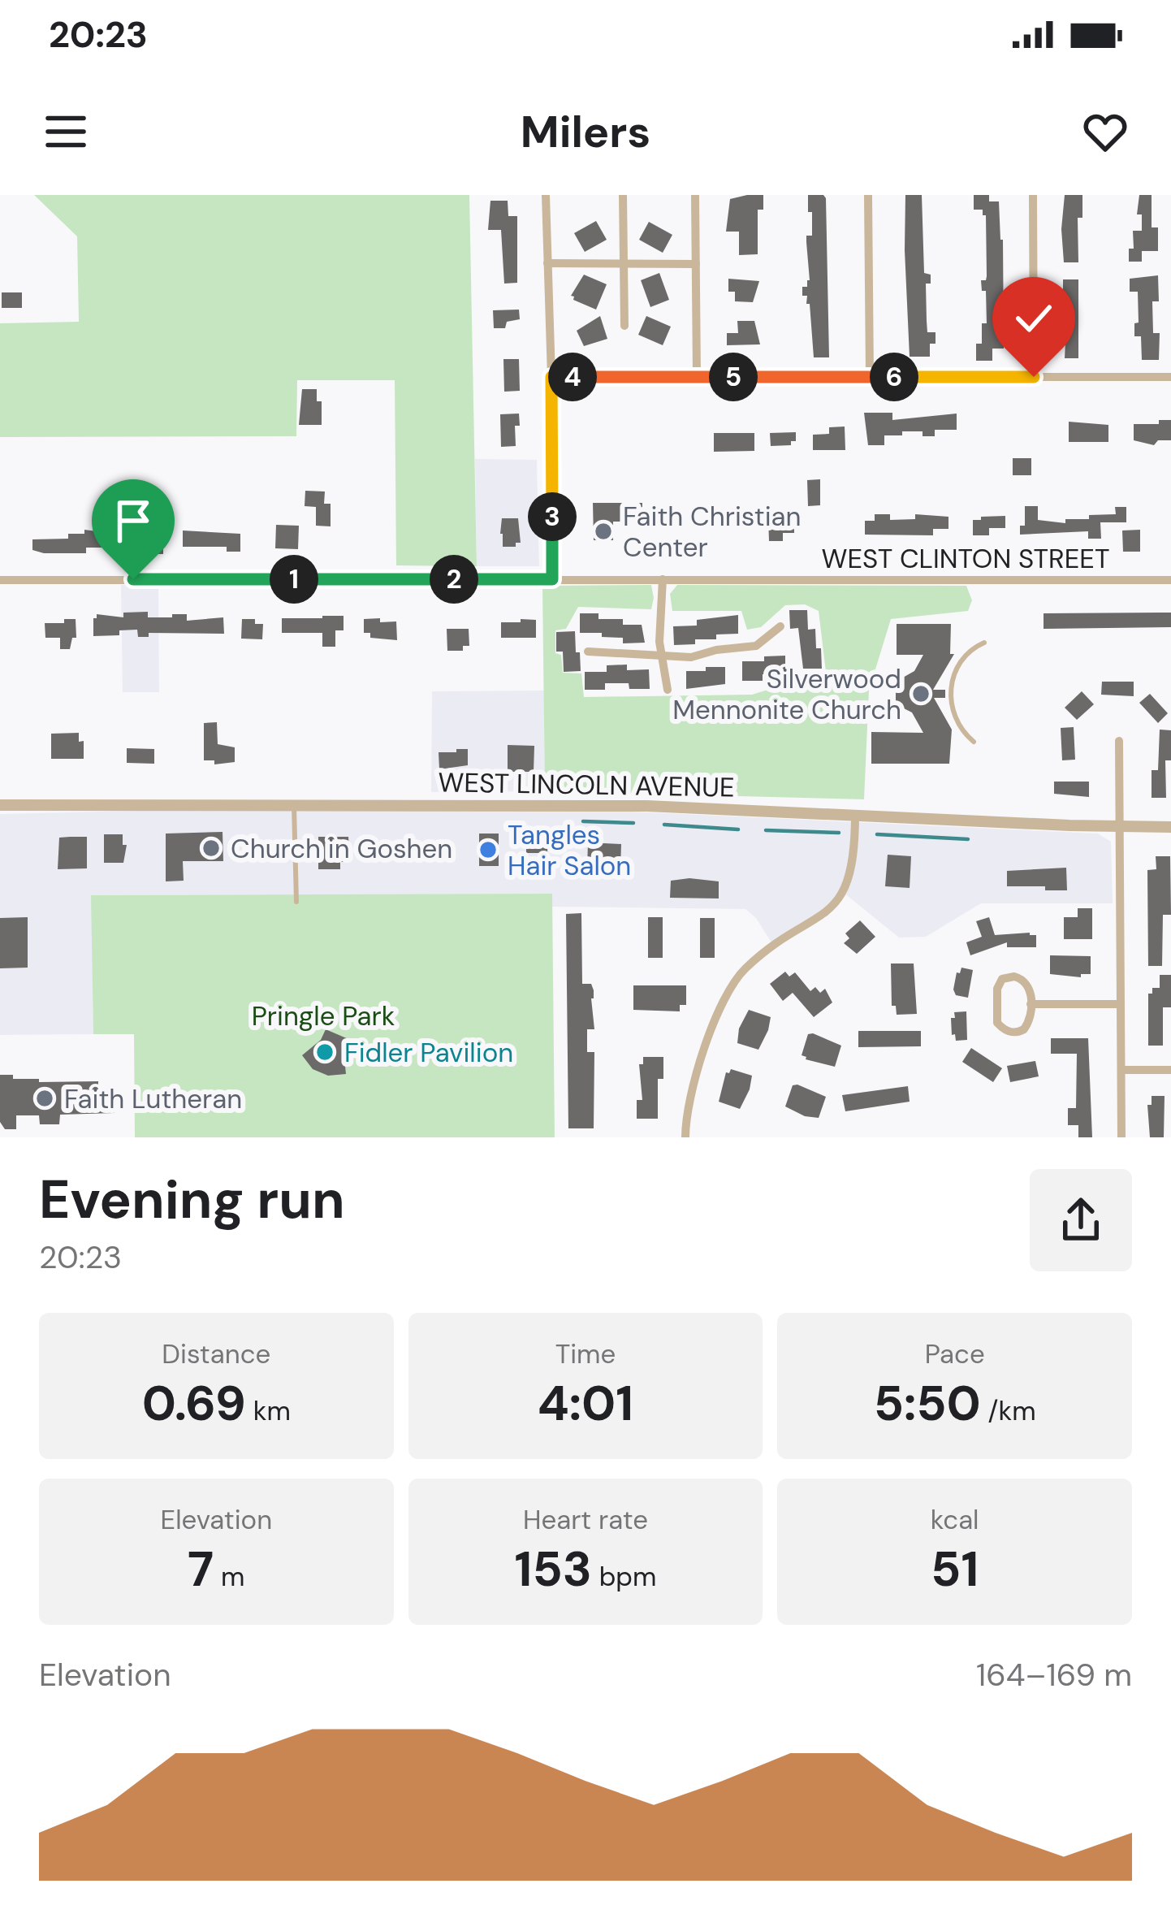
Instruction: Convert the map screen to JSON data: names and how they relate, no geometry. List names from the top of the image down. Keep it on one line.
{"streets":{"street":["WEST CLINTON STREET","WEST LINCOLN AVENUE"]},"parks":["Pringle Park"],"places":["Faith Christian Center","Silverwood Mennonite Church","Church in Goshen","Tangles Hair Salon","Fidler Pavilion","Faith Lutheran"],"page":{"status":"20:23","header":"Milers","pins":["4","5","6","3","1","2"],"heading":["Evening run","20:23"],"stats":[["Distance","0.69 km"],["Time","4:01"],["Pace","5:50 /km"],["Elevation","7 m"],["Heart rate","153 bpm"],["kcal","51"]],"chart":["Elevation","164–169 m"]}}
